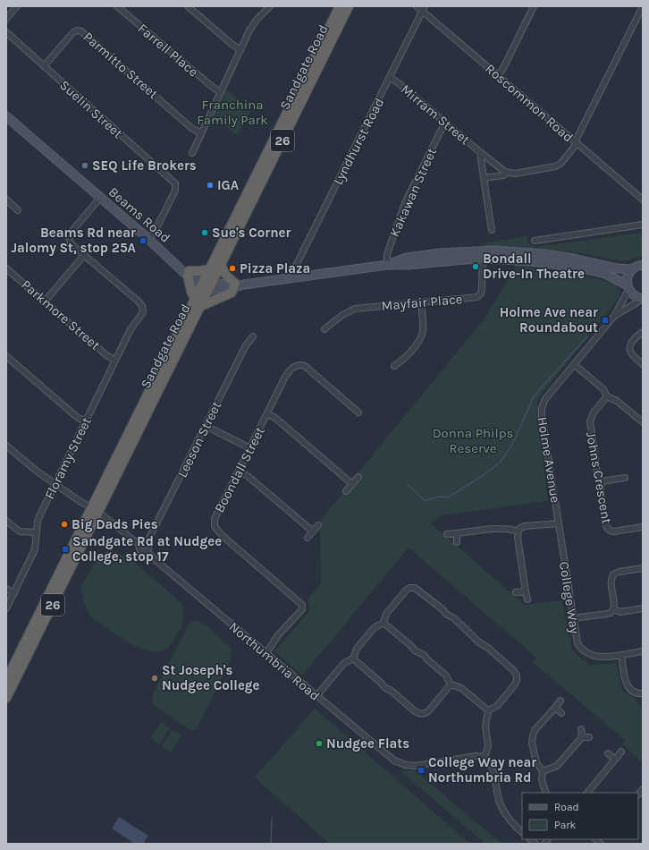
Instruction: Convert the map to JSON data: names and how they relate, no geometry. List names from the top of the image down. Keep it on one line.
{"streets":{"highway":["Sandgate Road","26"],"main road":["Beams Road"],"street":["Farrell Place","Parmitto Street","Roscommon Road","Suelin Street","Mirram Street","Lyndhurst Road","Kakawan Street","Mayfair Place","Parkmore Street","Leeson Street","Floramy Street","Holme Avenue","Boondall Street","Johns Crescent","College Way","Northumbria Road"]},"crossings":[["Parmitto Street","Suelin Street"],["Sandgate Road","Beams Road"],["Roscommon Road","Lyndhurst Road"],["Suelin Street","Beams Road"],["Mirram Street","Lyndhurst Road"],["Mirram Street","Kakawan Street"],["Parkmore Street","Floramy Street"],["Leeson Street","Northumbria Road"],["Holme Avenue","College Way"],["Boondall Street","Northumbria Road"]],"parks":["Franchina Family Park","Donna Philps Reserve"],"places":{"other":["SEQ Life Brokers","IGA","Sue's Corner","Bondall Drive-In Theatre","Pizza Plaza","Big Dads Pies","St Joseph's Nudgee College","Nudgee Flats"],"transit":["Beams Rd near Jalomy St, stop 25A","Holme Ave near Roundabout","Sandgate Rd at Nudgee College, stop 17","College Way near Northumbria Rd"]},"legend":["Road","Park"]}
